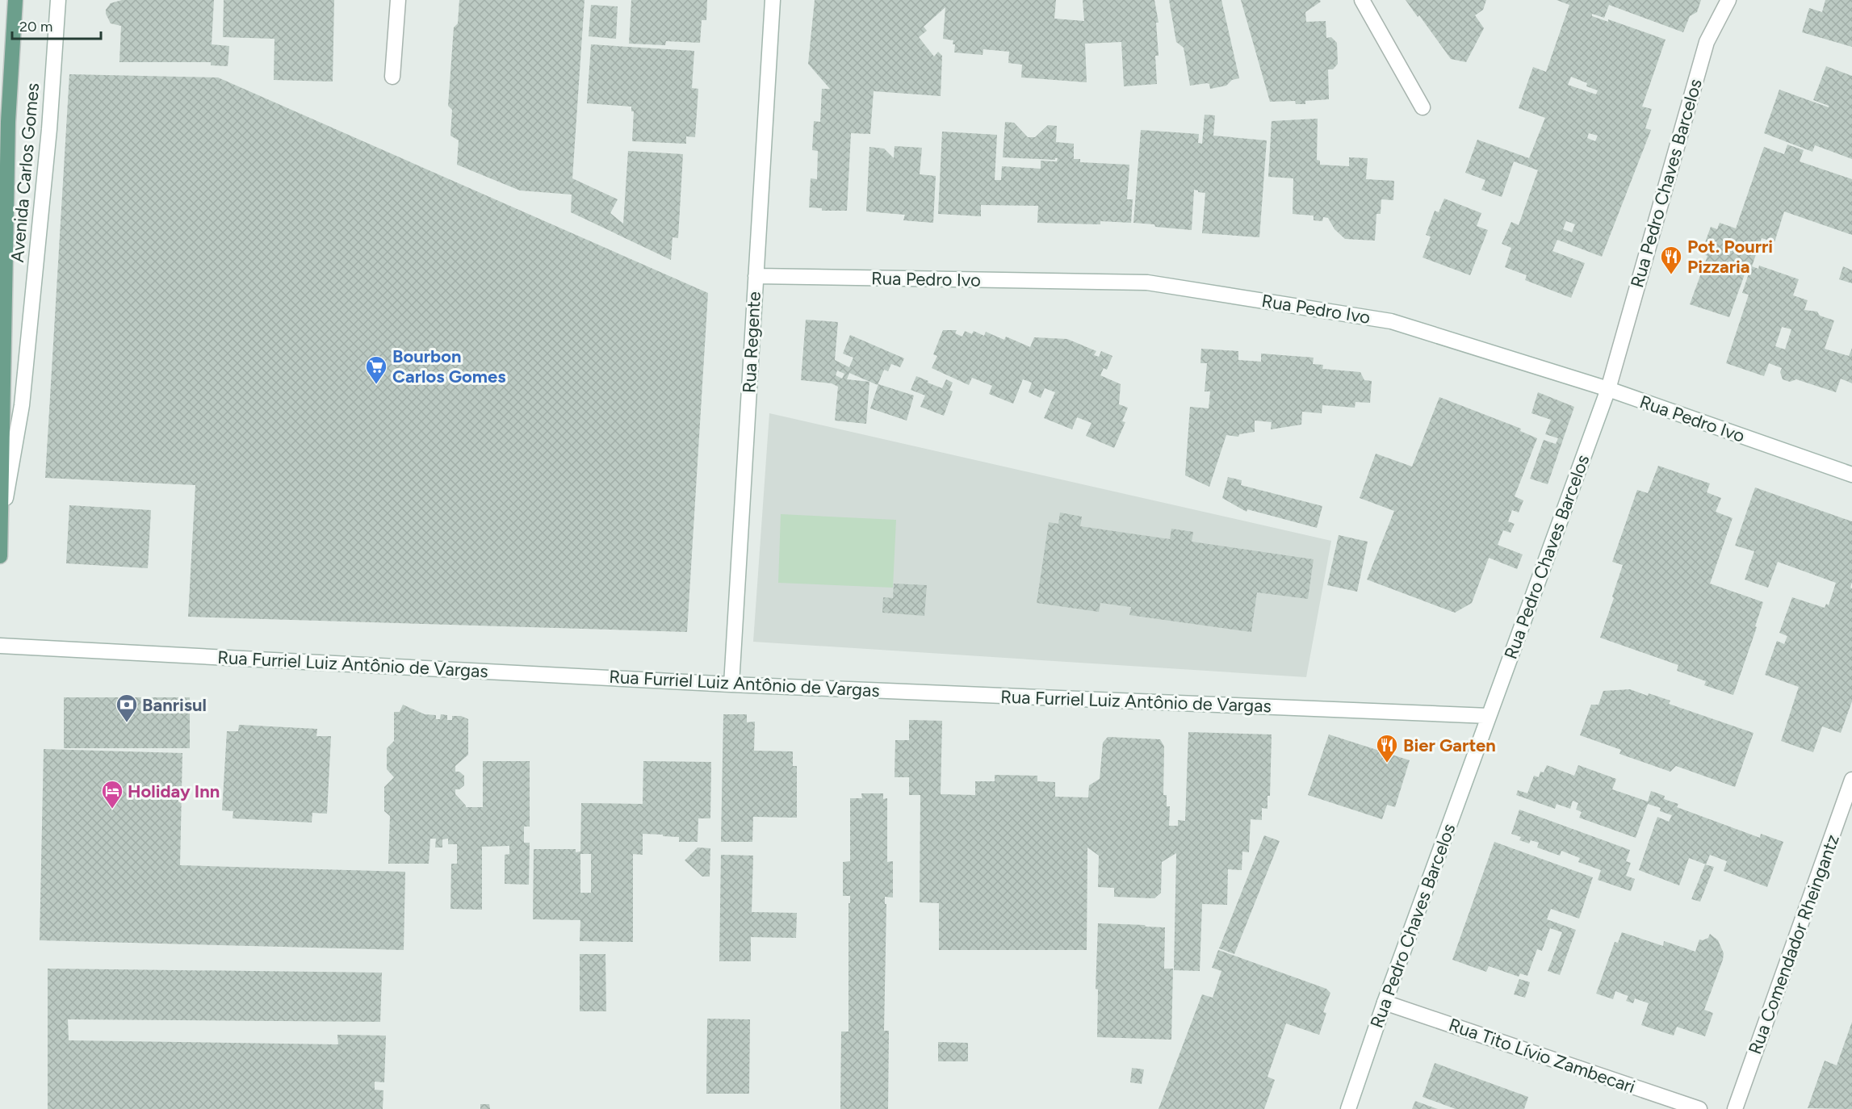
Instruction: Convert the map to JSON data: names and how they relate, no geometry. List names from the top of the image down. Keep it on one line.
{"streets":{"main road":["Avenida Carlos Gomes"],"street":["Rua Pedro Chaves Barcelos","Rua Pedro Ivo","Rua Regente","Rua Furriel Luiz Antônio de Vargas","Rua Comendador Rheingantz","Rua Tito Lívio Zambecari"]},"crossings":[["Rua Pedro Chaves Barcelos","Rua Pedro Ivo"],["Rua Pedro Chaves Barcelos","Rua Furriel Luiz Antônio de Vargas"],["Rua Pedro Chaves Barcelos","Rua Tito Lívio Zambecari"],["Rua Pedro Ivo","Rua Regente"],["Rua Regente","Rua Furriel Luiz Antônio de Vargas"]],"places":{"restaurant":["Pot. Pourri Pizzaria","Bier Garten"],"supermarket":["Bourbon Carlos Gomes"],"bank":["Banrisul"],"hotel":["Holiday Inn"]},"scale_bar":"20 m"}
